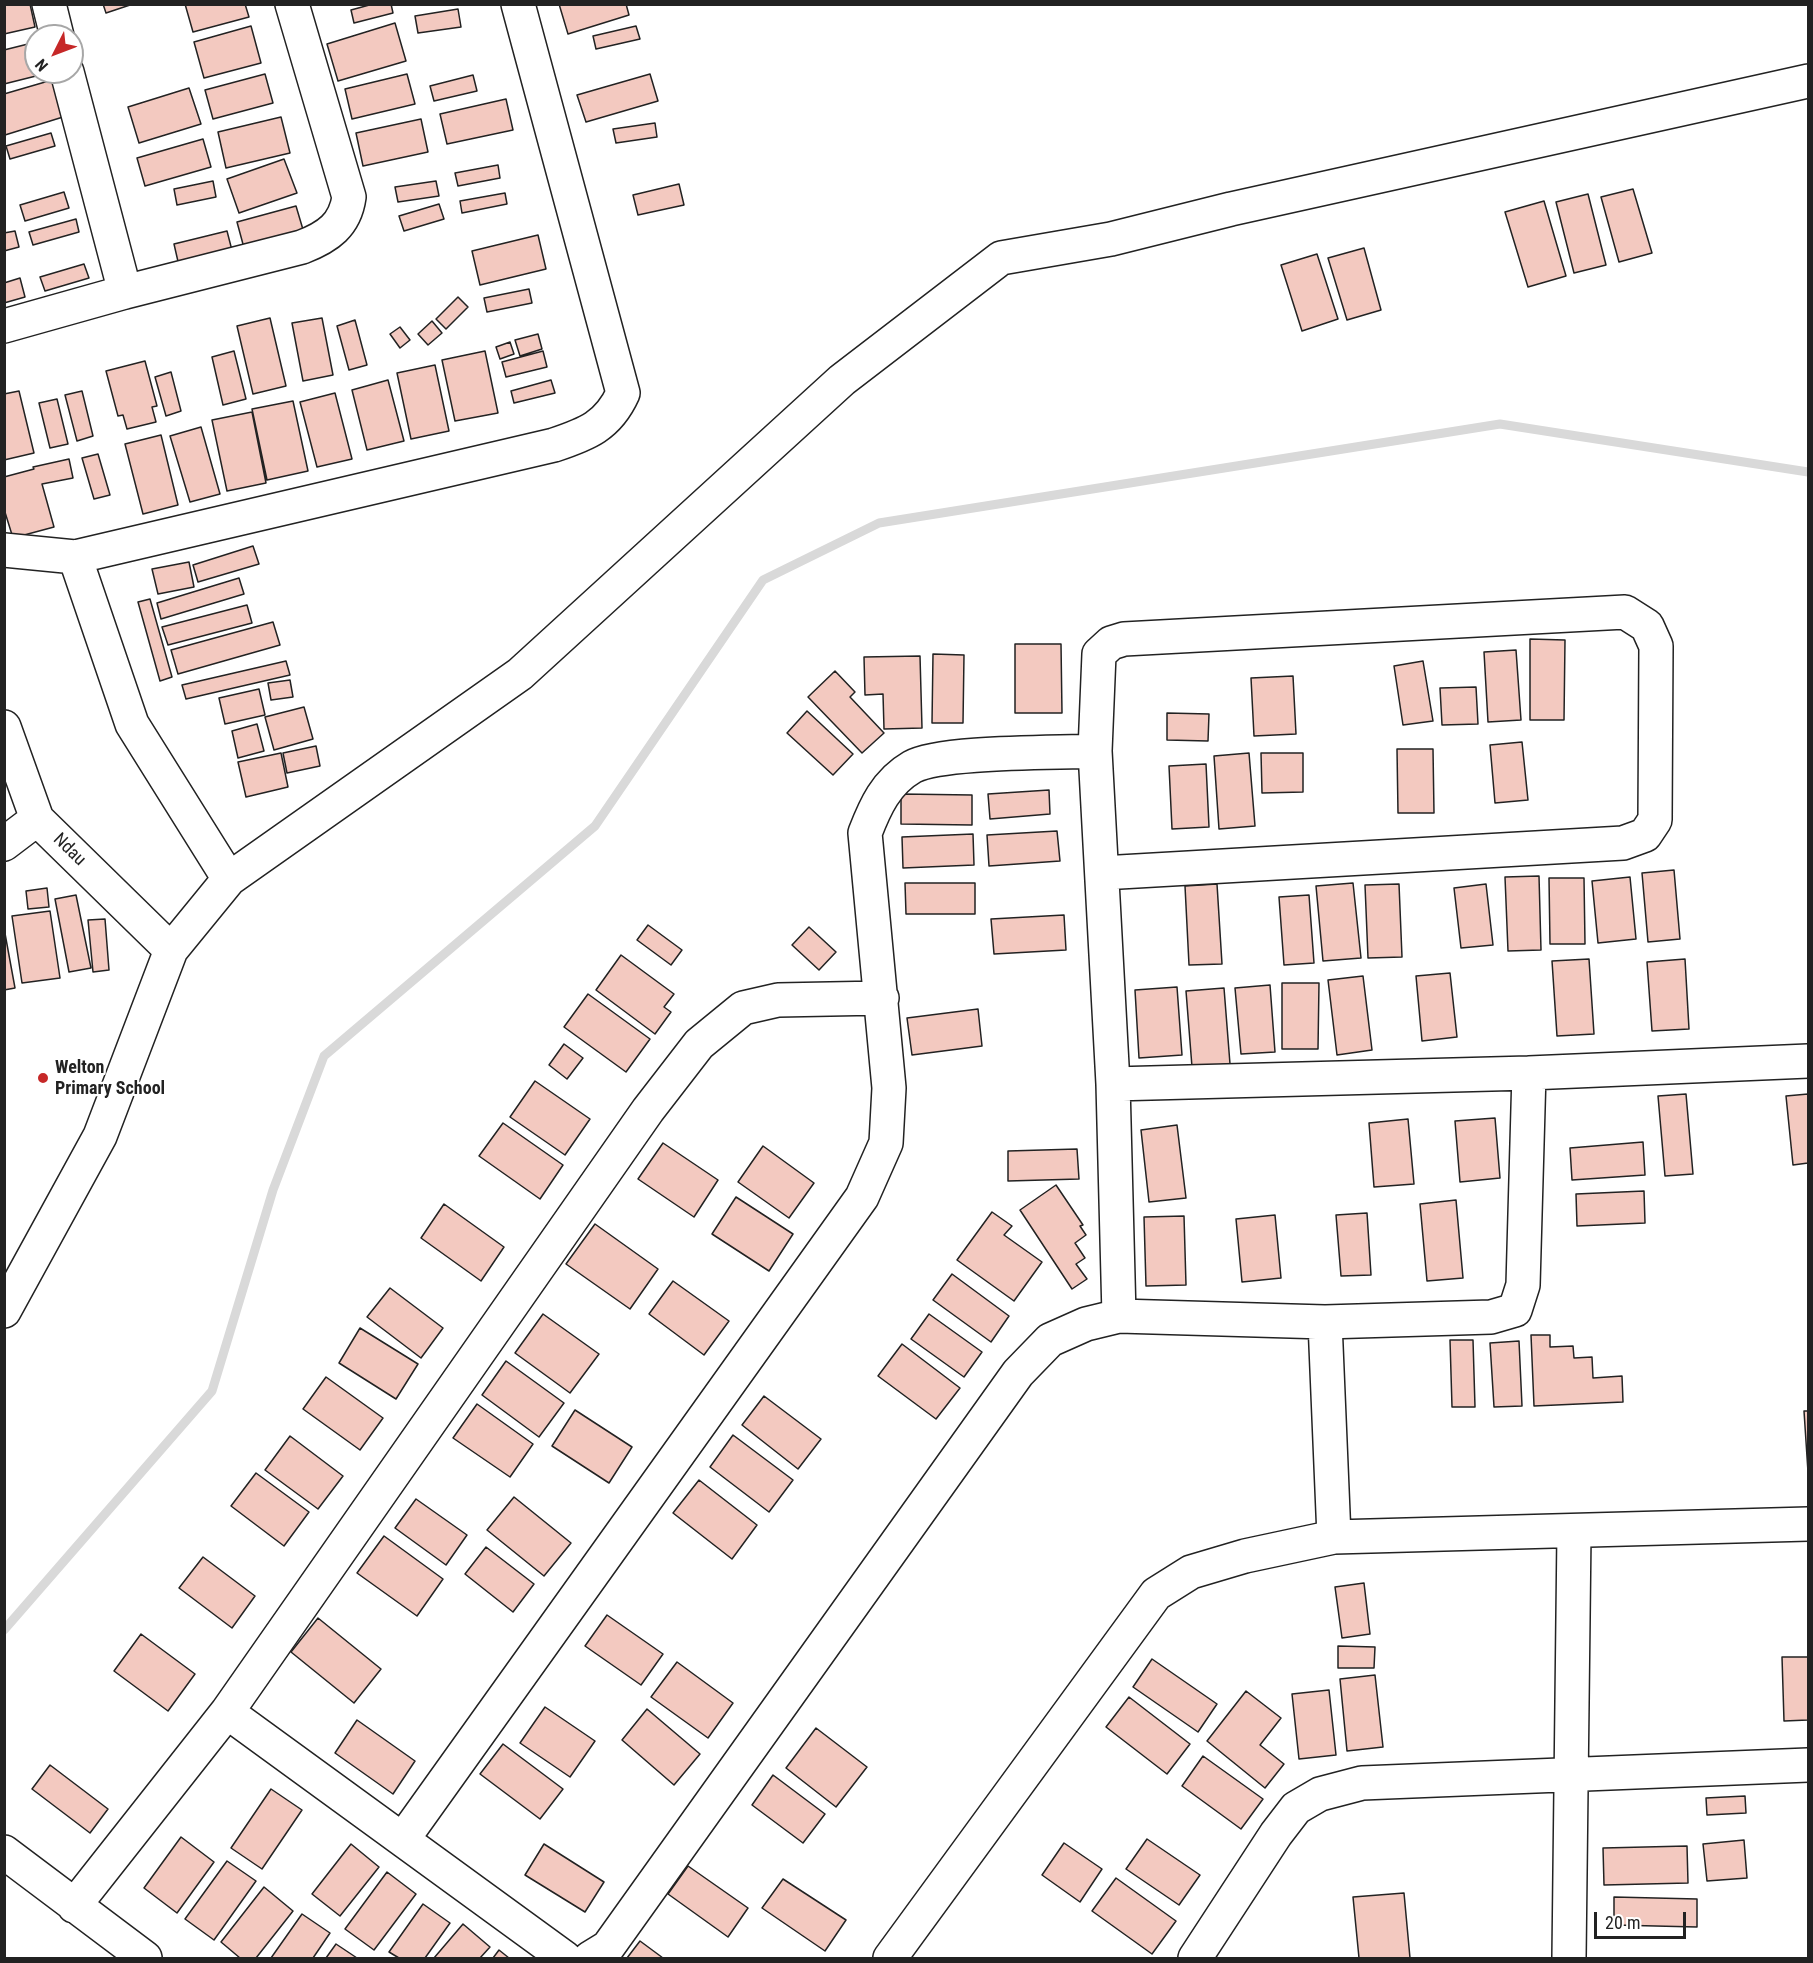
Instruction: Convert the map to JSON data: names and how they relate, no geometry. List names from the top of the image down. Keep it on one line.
{"streets":{"street":["Ndau"]},"places":["Welton Primary School"],"scale_bar":"20 m","north":"bottom left"}
